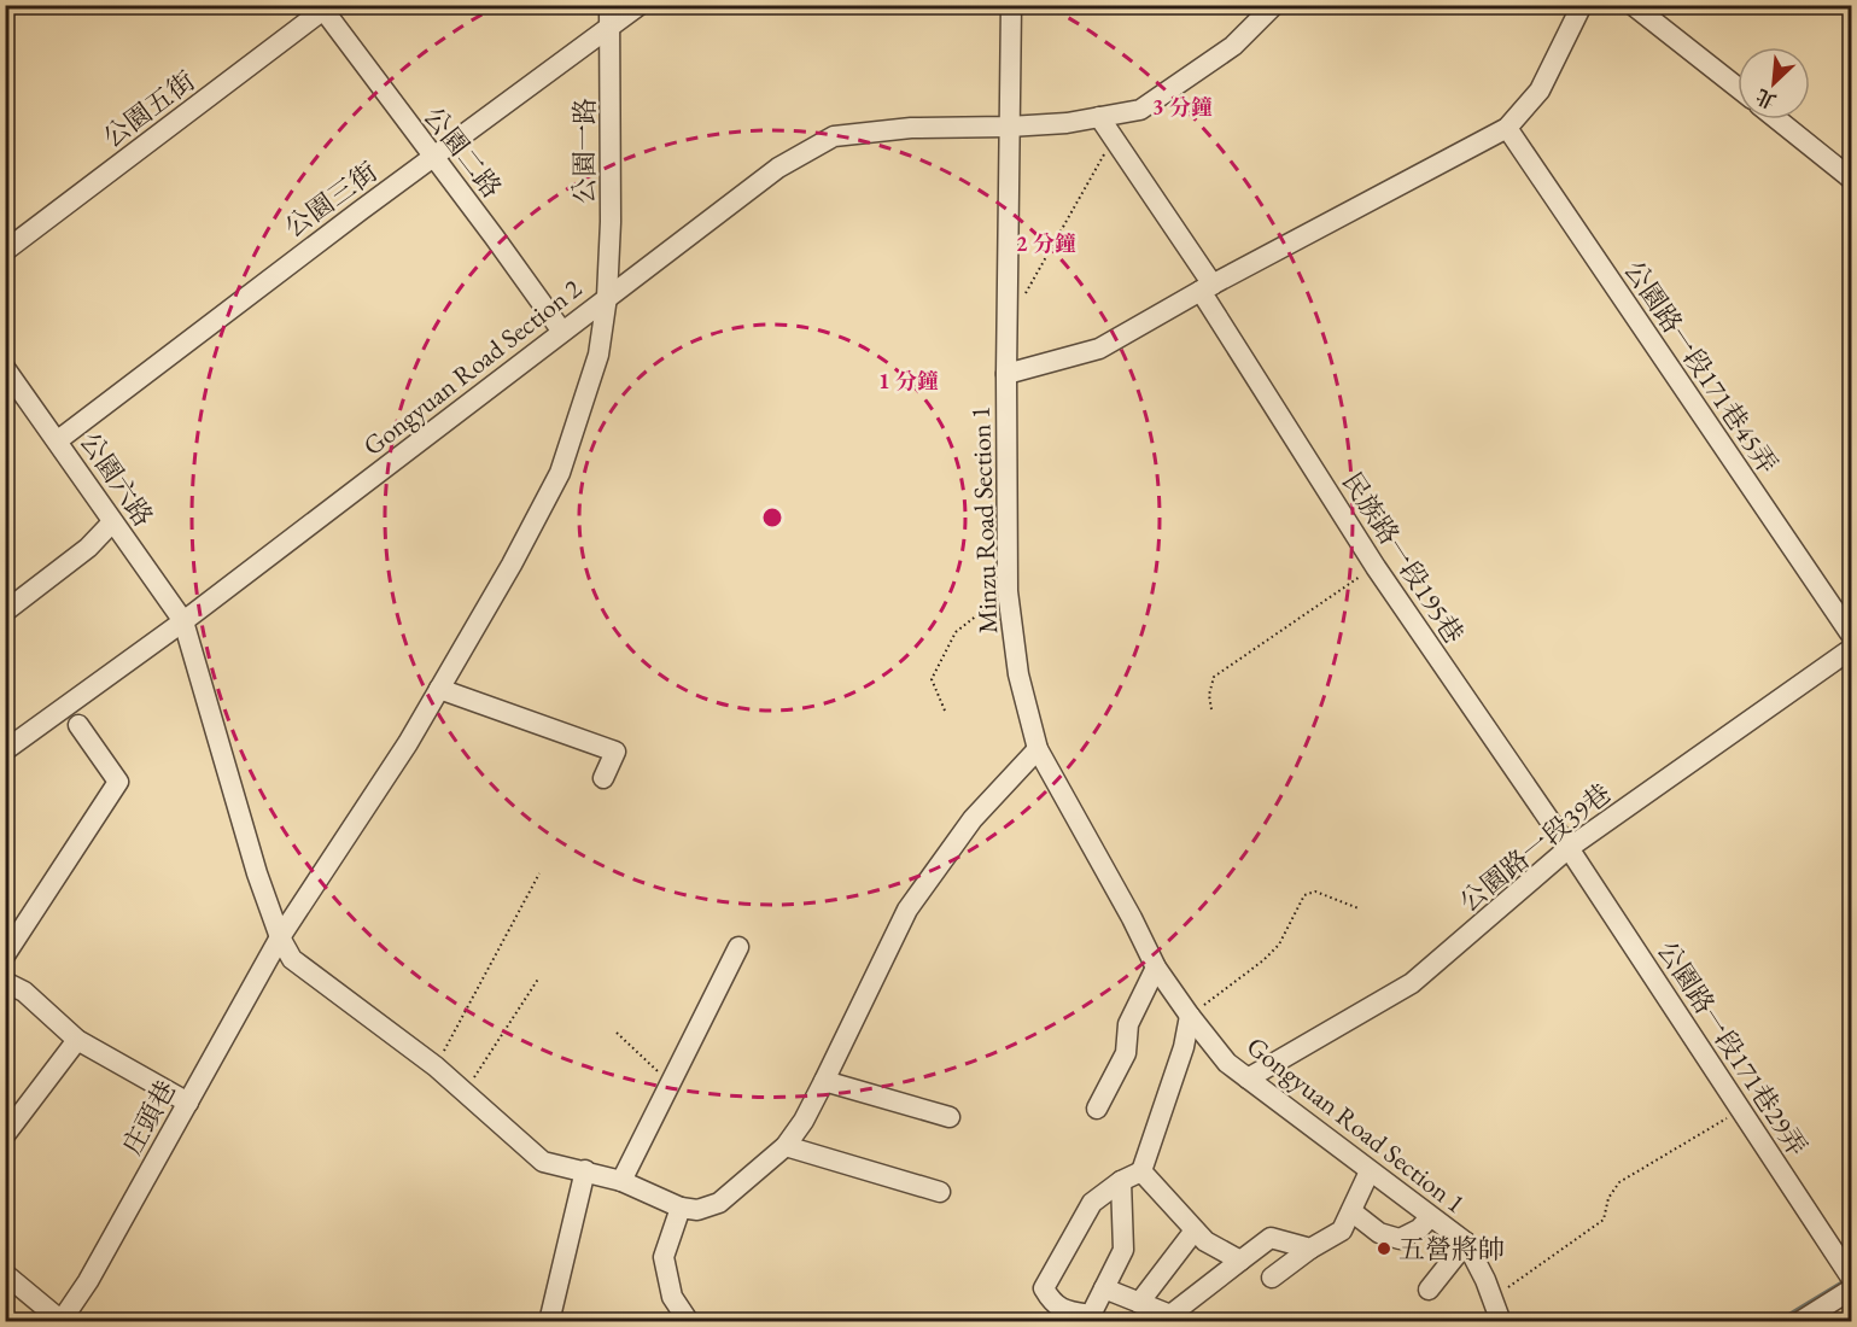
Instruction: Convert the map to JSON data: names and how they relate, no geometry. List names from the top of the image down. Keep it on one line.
{"streets":{"street":["公園五街","公園一路","公園二路","公園三街","Gongyuan Road Section 2","公園路一段171巷45弄","公園六路","Minzu Road Section 1","民族路一段195巷","公園路一段39巷","公園路一段171巷29弄","庄頭巷","Gongyuan Road Section 1"]},"crossings":[["公園五街","公園二路"],["公園一路","公園三街"],["公園一路","Gongyuan Road Section 2"],["公園一路","庄頭巷"],["公園二路","公園三街"],["公園二路","Gongyuan Road Section 2"],["公園三街","公園六路"],["Gongyuan Road Section 2","公園六路"],["Gongyuan Road Section 2","Minzu Road Section 1"],["公園六路","庄頭巷"],["Minzu Road Section 1","Gongyuan Road Section 1"],["民族路一段195巷","公園路一段39巷"],["民族路一段195巷","公園路一段171巷29弄"],["公園路一段39巷","公園路一段171巷29弄"],["公園路一段39巷","Gongyuan Road Section 1"]],"places":["五營將帥"],"north":"bottom left","rings":["3 分鐘","2 分鐘","1 分鐘"]}
